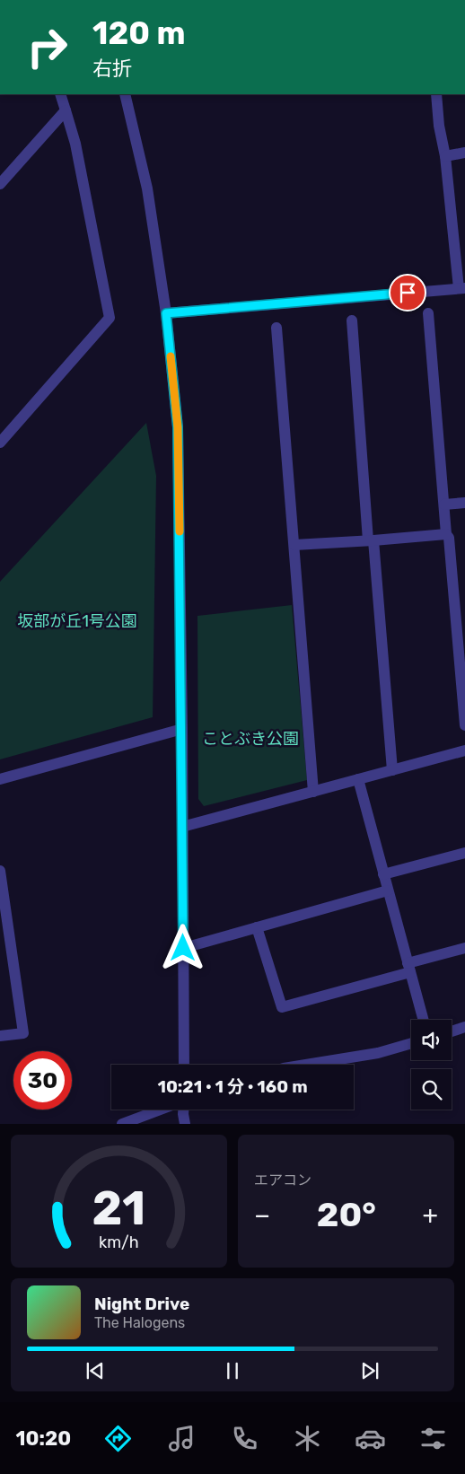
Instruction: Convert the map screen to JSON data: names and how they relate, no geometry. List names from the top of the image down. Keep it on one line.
{"parks":["坂部が丘1号公園","ことぶき公園"],"page":{"turn":["120 m","右折"],"limit":"30","trip":"10:21 · 1 分 · 160 m","tile":"エアコン","heat":["−","20°","+"],"song":["Night Drive","The Halogens"],"tabs":"10:20","gauge":["21","km/h"]}}
